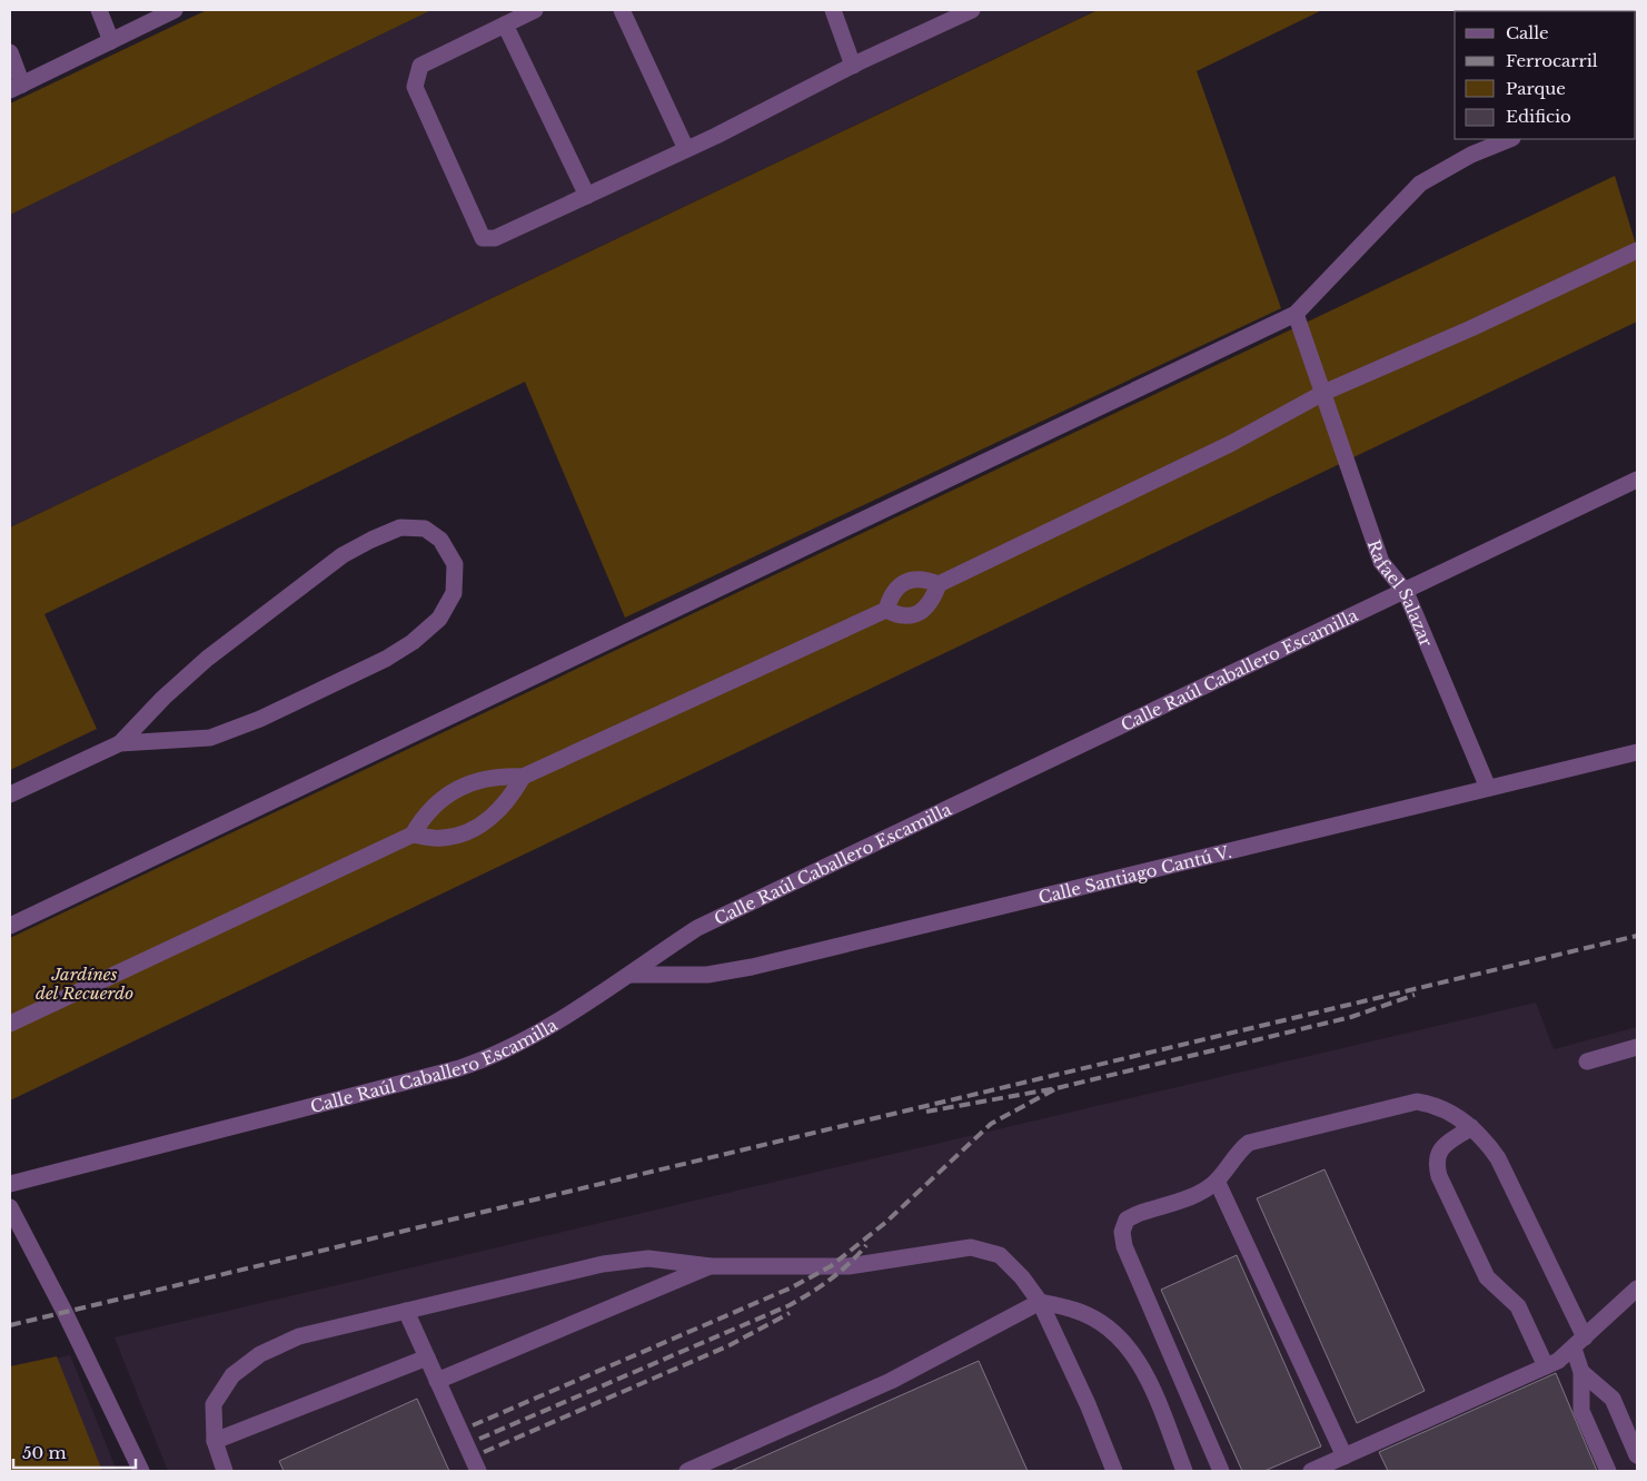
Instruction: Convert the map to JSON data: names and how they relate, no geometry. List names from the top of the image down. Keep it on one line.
{"streets":{"street":["Rafael Salazar","Calle Raúl Caballero Escamilla","Calle Santiago Cantú V."]},"crossings":[["Rafael Salazar","Calle Raúl Caballero Escamilla"],["Rafael Salazar","Calle Santiago Cantú V."],["Calle Raúl Caballero Escamilla","Calle Santiago Cantú V."]],"parks":["Jardínes del Recuerdo"],"legend":["Calle","Ferrocarril","Parque","Edificio"],"scale_bar":"50 m"}
